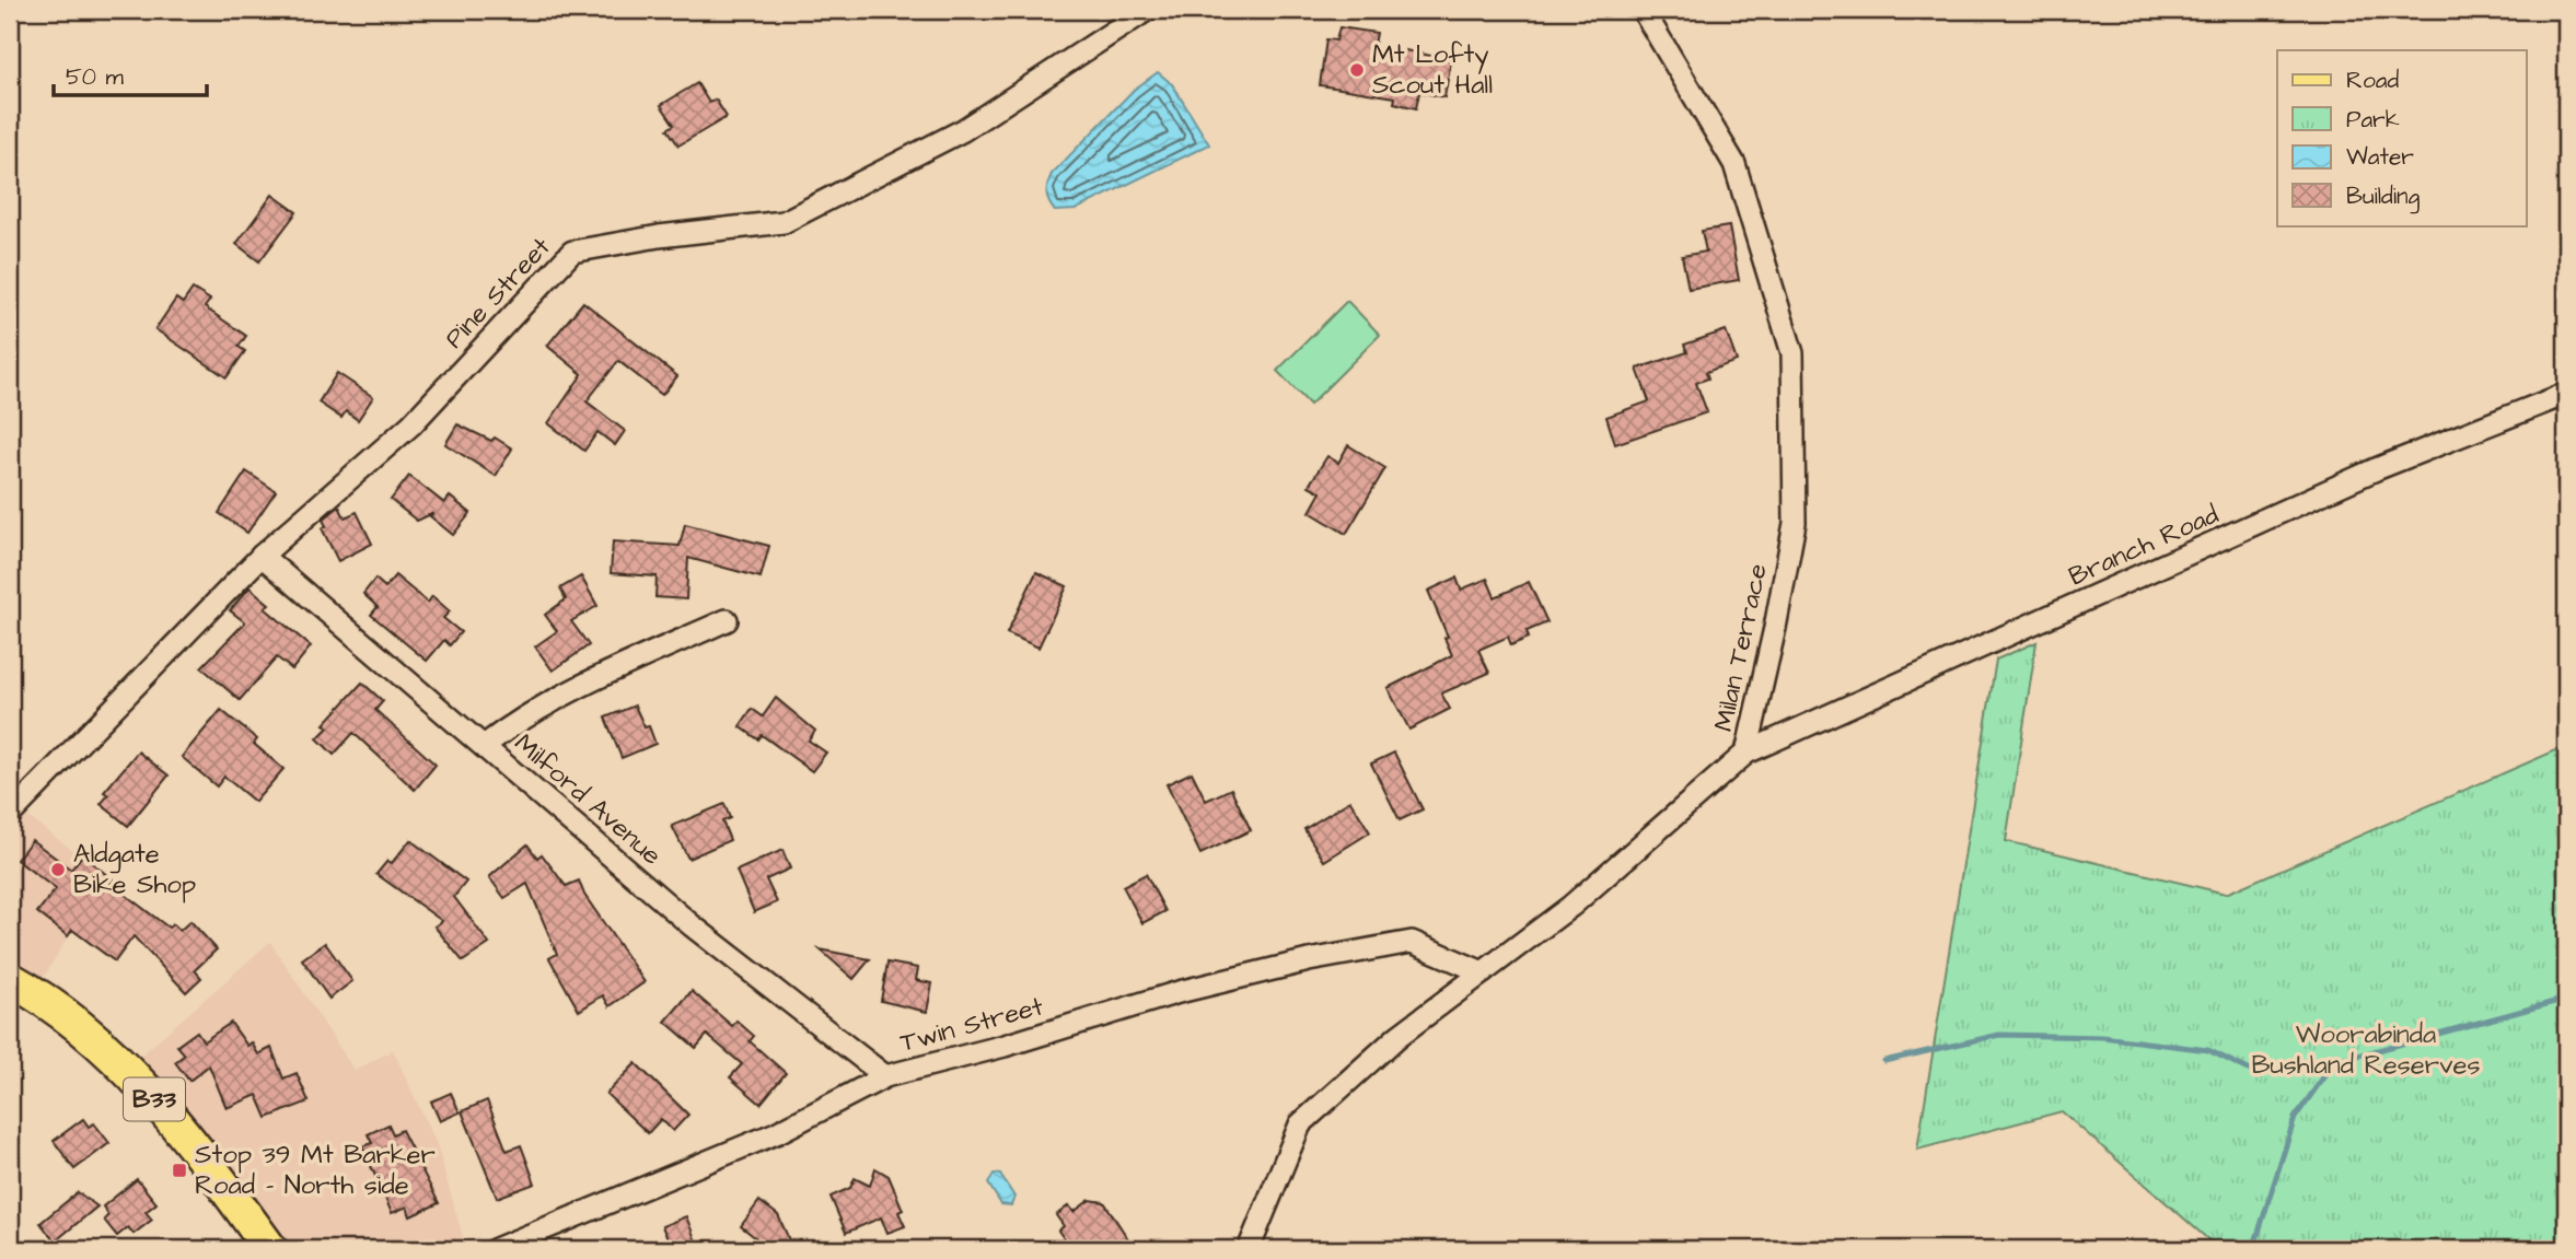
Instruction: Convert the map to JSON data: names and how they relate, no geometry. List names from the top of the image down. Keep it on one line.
{"streets":{"main road":["B33"],"street":["Pine Street","Branch Road","Milan Terrace","Milford Avenue","Twin Street"]},"crossings":[["Pine Street","Milford Avenue"],["Branch Road","Milan Terrace"],["Milan Terrace","Twin Street"],["Milford Avenue","Twin Street"]],"parks":["Woorabinda Bushland Reserves"],"places":{"other":["Mt Lofty Scout Hall","Aldgate Bike Shop"],"transit":["Stop 39 Mt Barker Road - North side"]},"legend":["Road","Park","Water","Building"],"scale_bar":"50 m"}
